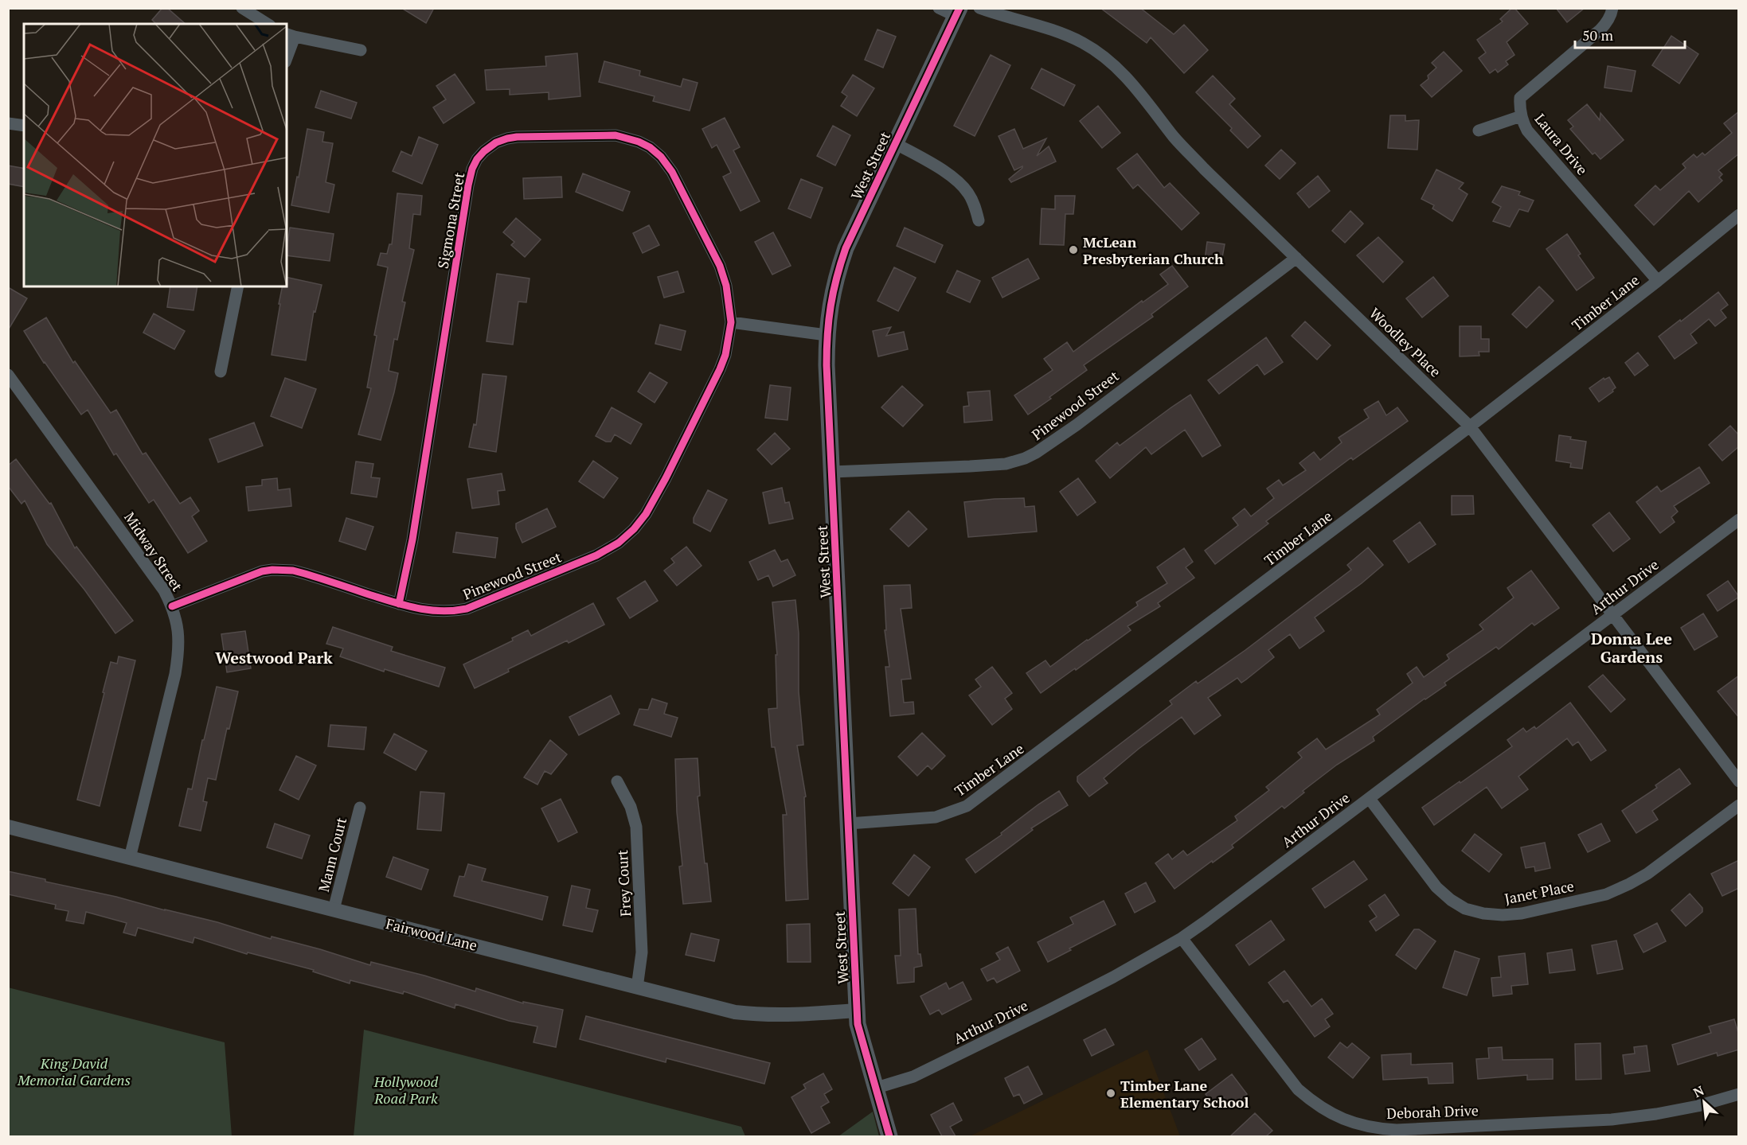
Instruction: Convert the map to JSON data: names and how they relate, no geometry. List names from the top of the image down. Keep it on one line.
{"streets":{"main road":["West Street"],"street":["Laura Drive","Sigmona Street","Timber Lane","Woodley Place","Pinewood Street","Midway Street","Arthur Drive","Mann Court","Frey Court","Janet Place","Fairwood Lane","Deborah Drive"]},"crossings":[["Laura Drive","Timber Lane"],["West Street","Timber Lane"],["West Street","Pinewood Street"],["West Street","Arthur Drive"],["West Street","Fairwood Lane"],["Sigmona Street","Pinewood Street"],["Timber Lane","Woodley Place"],["Woodley Place","Pinewood Street"],["Woodley Place","Arthur Drive"],["Pinewood Street","Midway Street"],["Midway Street","Fairwood Lane"],["Arthur Drive","Janet Place"],["Arthur Drive","Deborah Drive"],["Mann Court","Fairwood Lane"],["Frey Court","Fairwood Lane"]],"districts":["Donna Lee Gardens","Westwood Park"],"parks":["King David Memorial Gardens","Hollywood Road Park"],"places":["McLean Presbyterian Church","Timber Lane Elementary School"],"scale_bar":"50 m","north":"top left"}
